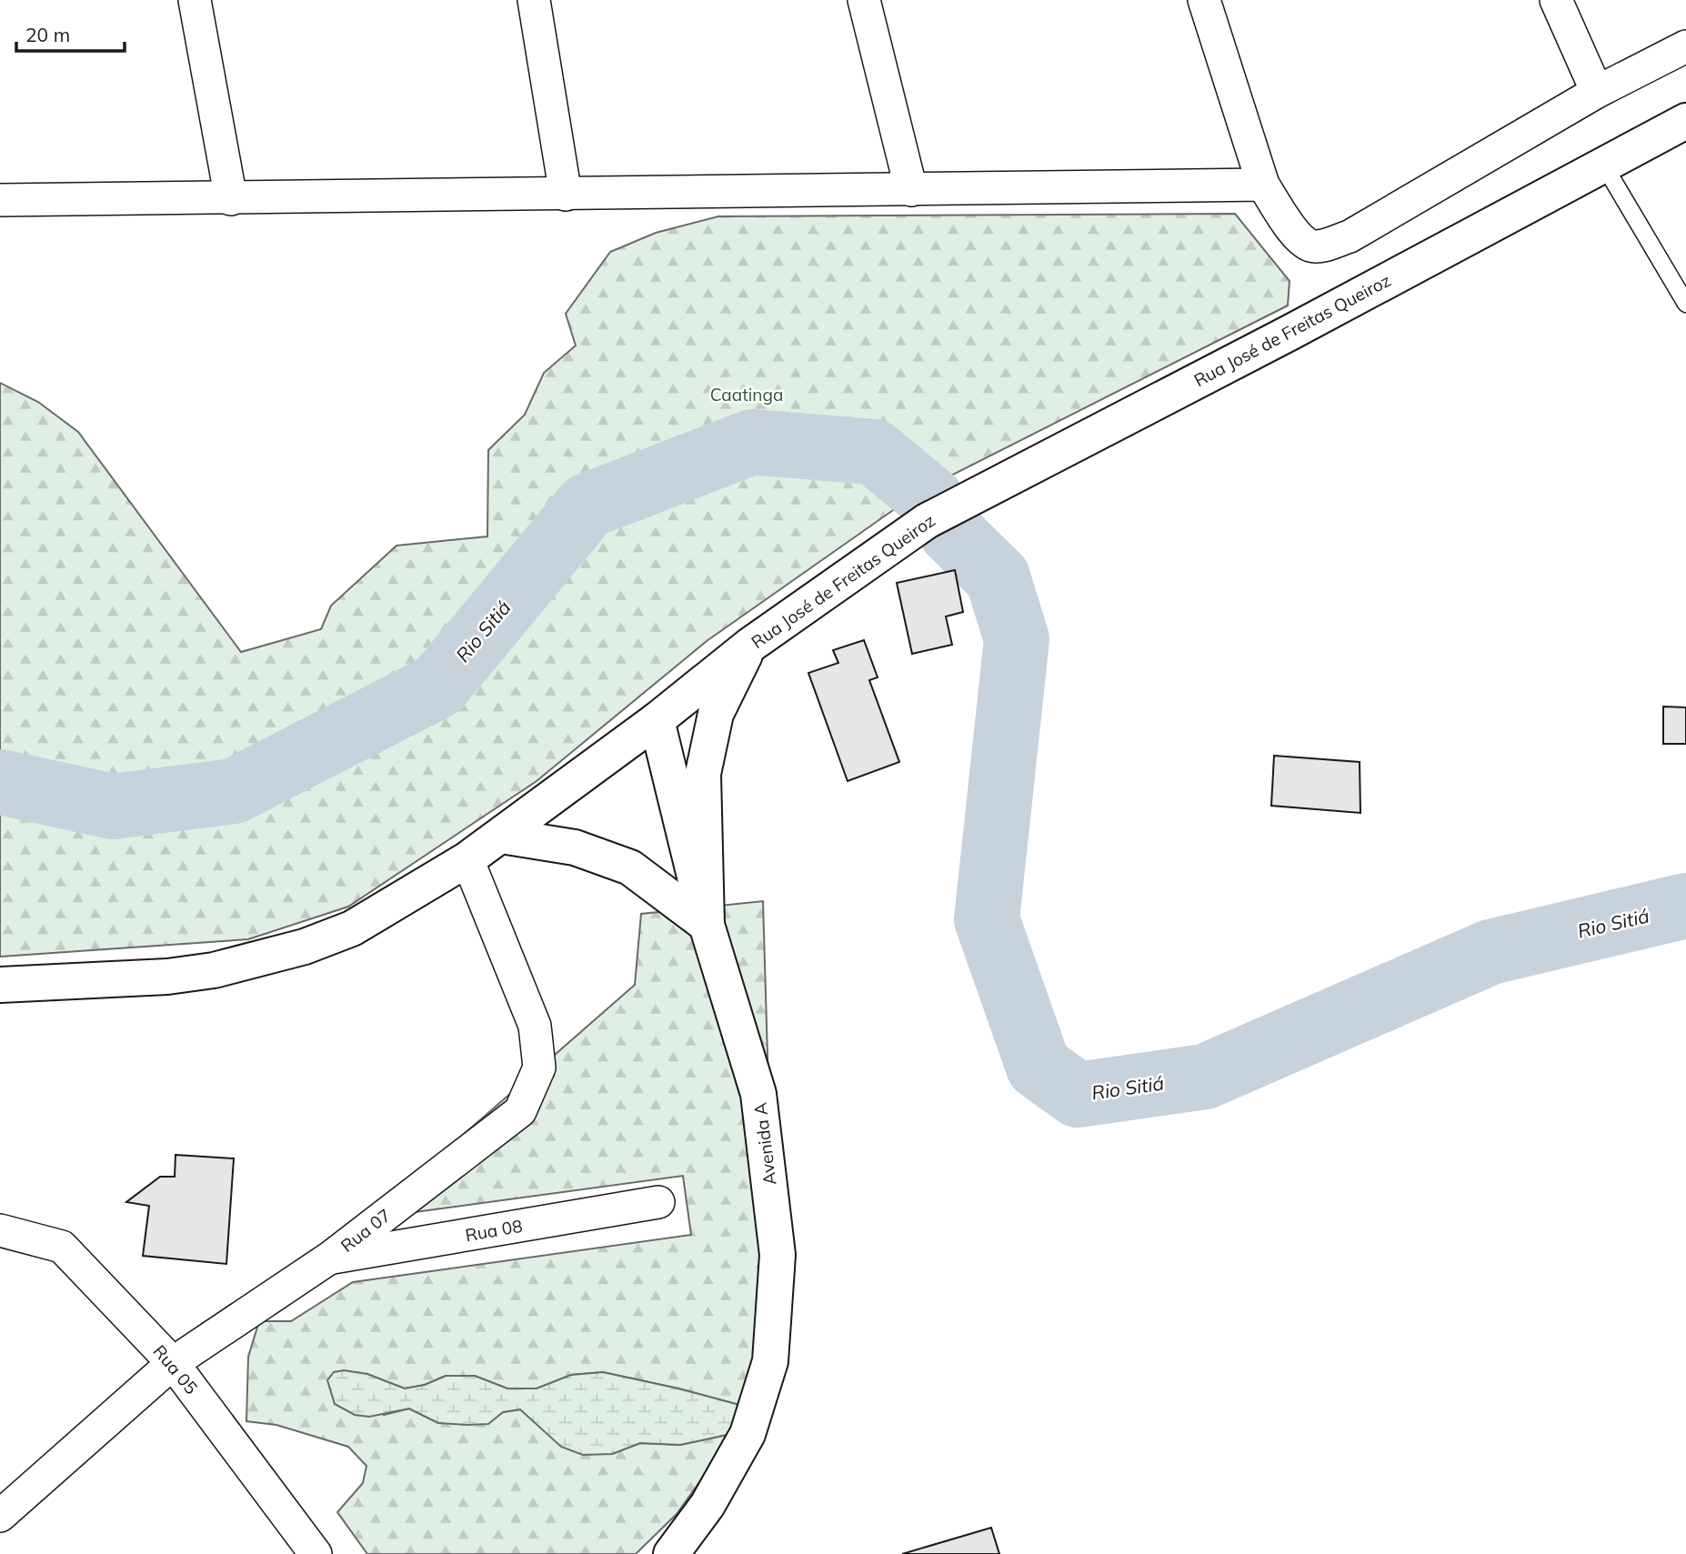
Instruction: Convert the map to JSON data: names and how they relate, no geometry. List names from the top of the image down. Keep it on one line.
{"streets":{"main road":["Rua José de Freitas Queiroz","Avenida A"],"street":["Rua 07","Rua 08","Rua 05"]},"crossings":[["Rua José de Freitas Queiroz","Avenida A"],["Rua José de Freitas Queiroz","Rua 07"],["Rua 07","Rua 08"],["Rua 07","Rua 05"]],"water":["Rio Sitiá"],"parks":["Caatinga"],"scale_bar":"20 m"}
